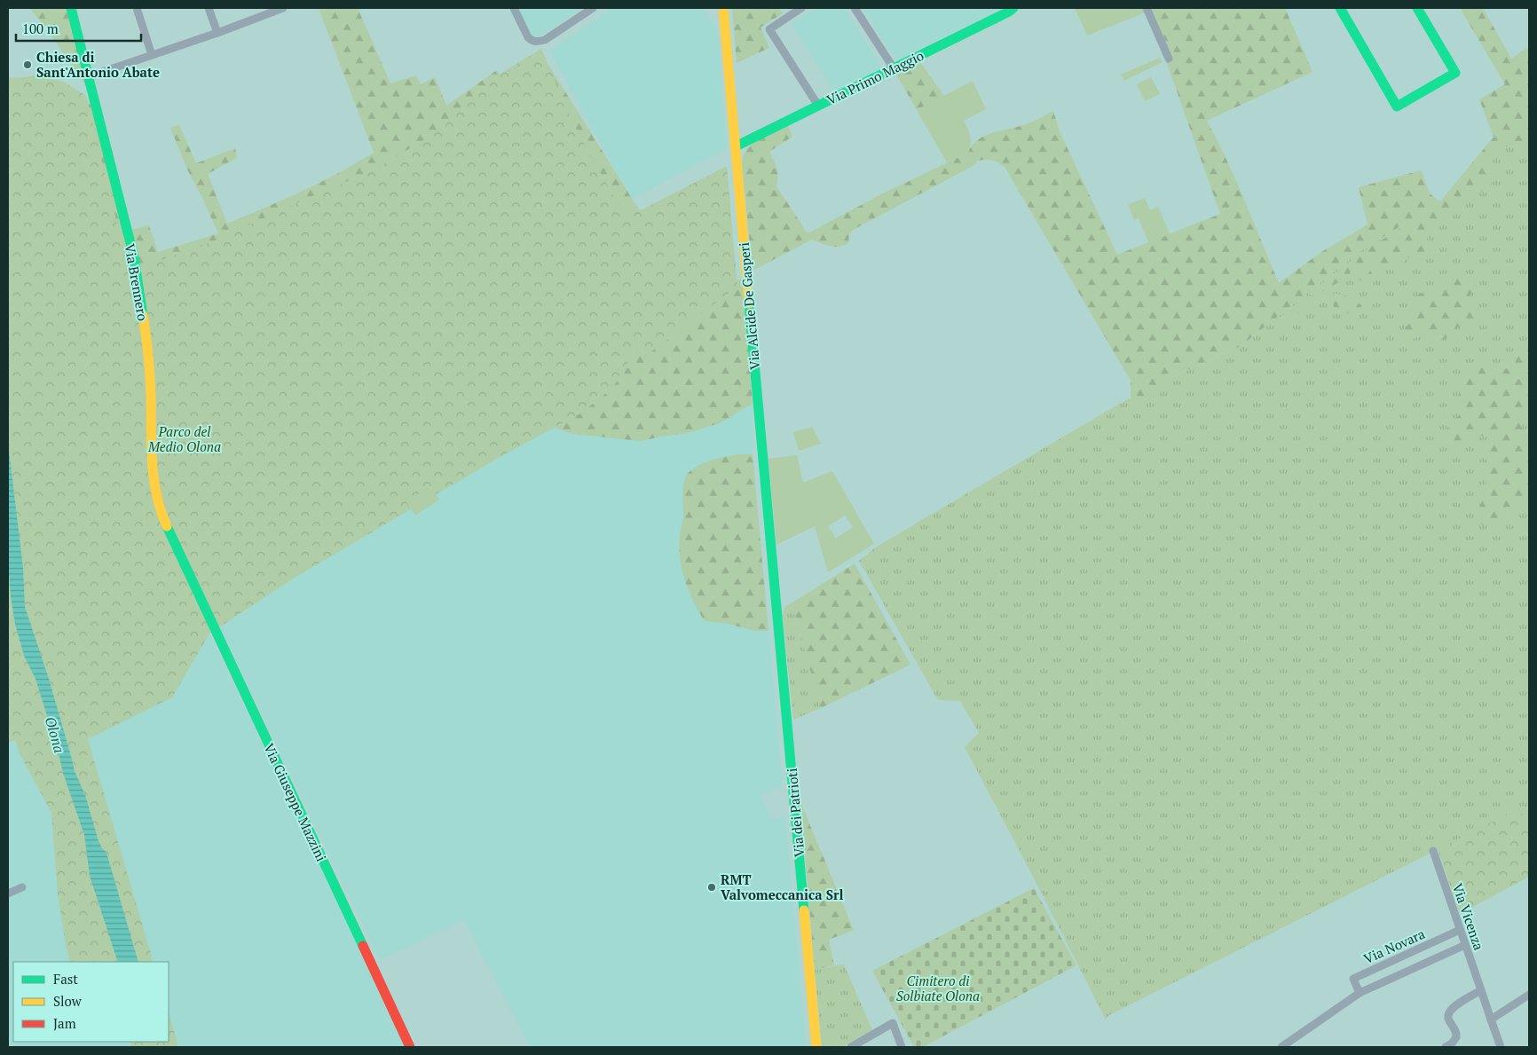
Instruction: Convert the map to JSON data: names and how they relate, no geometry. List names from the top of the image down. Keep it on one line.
{"streets":{"street":["Via Primo Maggio","Via Brennero","Via Alcide De Gasperi","Via Giuseppe Mazzini","Via dei Patrioti","Via Vicenza","Via Novara"]},"crossings":[["Via Primo Maggio","Via Alcide De Gasperi"],["Via Brennero","Via Giuseppe Mazzini"],["Via Alcide De Gasperi","Via dei Patrioti"],["Via Vicenza","Via Novara"]],"water":["Olona"],"parks":["Parco del Medio Olona","Cimitero di Solbiate Olona"],"places":["Chiesa di Sant'Antonio Abate","RMT Valvomeccanica Srl"],"legend":["Fast","Slow","Jam"],"scale_bar":"100 m"}
